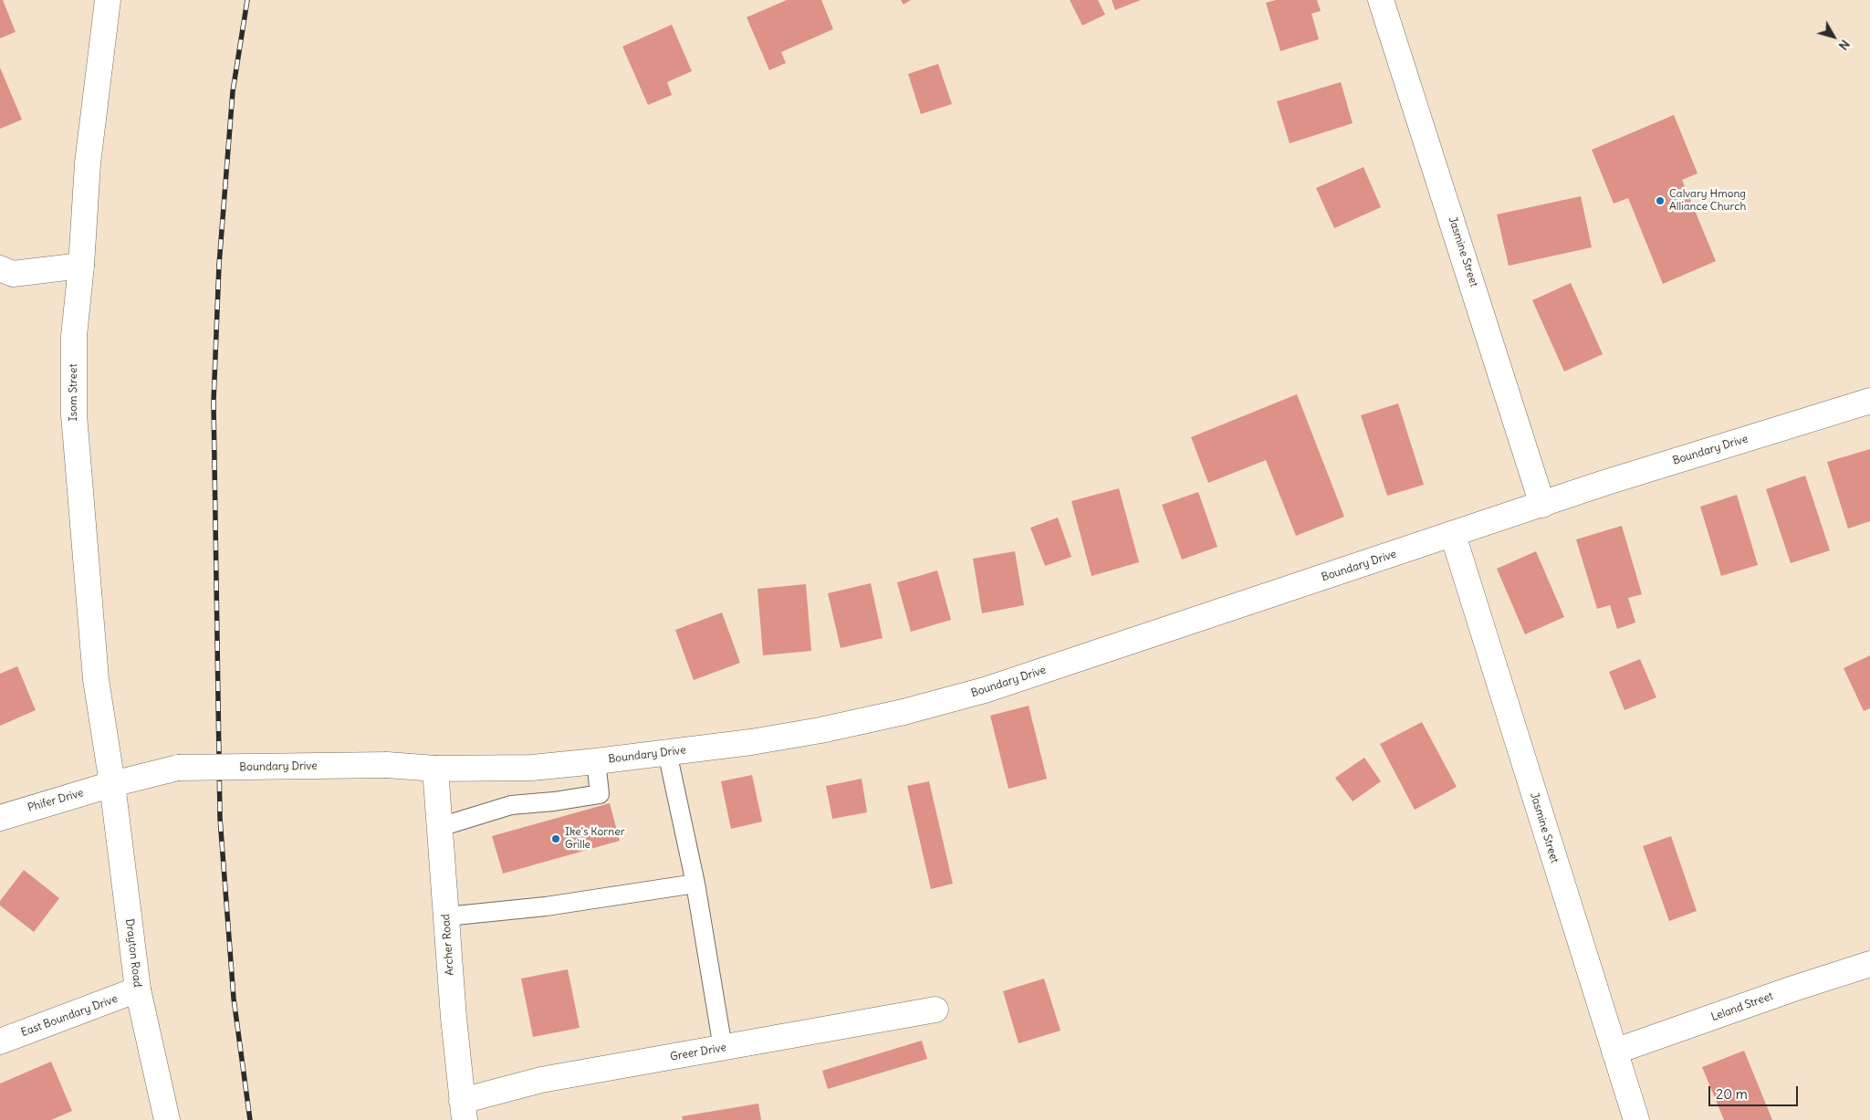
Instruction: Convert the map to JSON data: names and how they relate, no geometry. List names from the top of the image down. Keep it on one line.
{"streets":{"street":["Jasmine Street","Isom Street","Boundary Drive","Phifer Drive","Archer Road","Drayton Road","Leland Street","East Boundary Drive","Greer Drive"]},"crossings":[["Jasmine Street","Boundary Drive"],["Jasmine Street","Leland Street"],["Isom Street","Boundary Drive"],["Isom Street","Phifer Drive"],["Isom Street","Drayton Road"],["Boundary Drive","Phifer Drive"],["Boundary Drive","Archer Road"],["Boundary Drive","Drayton Road"],["Phifer Drive","Drayton Road"],["Archer Road","Greer Drive"],["Drayton Road","East Boundary Drive"]],"places":["Calvary Hmong Alliance Church","Ike's Korner Grille"],"scale_bar":"20 m","north":"bottom right"}
